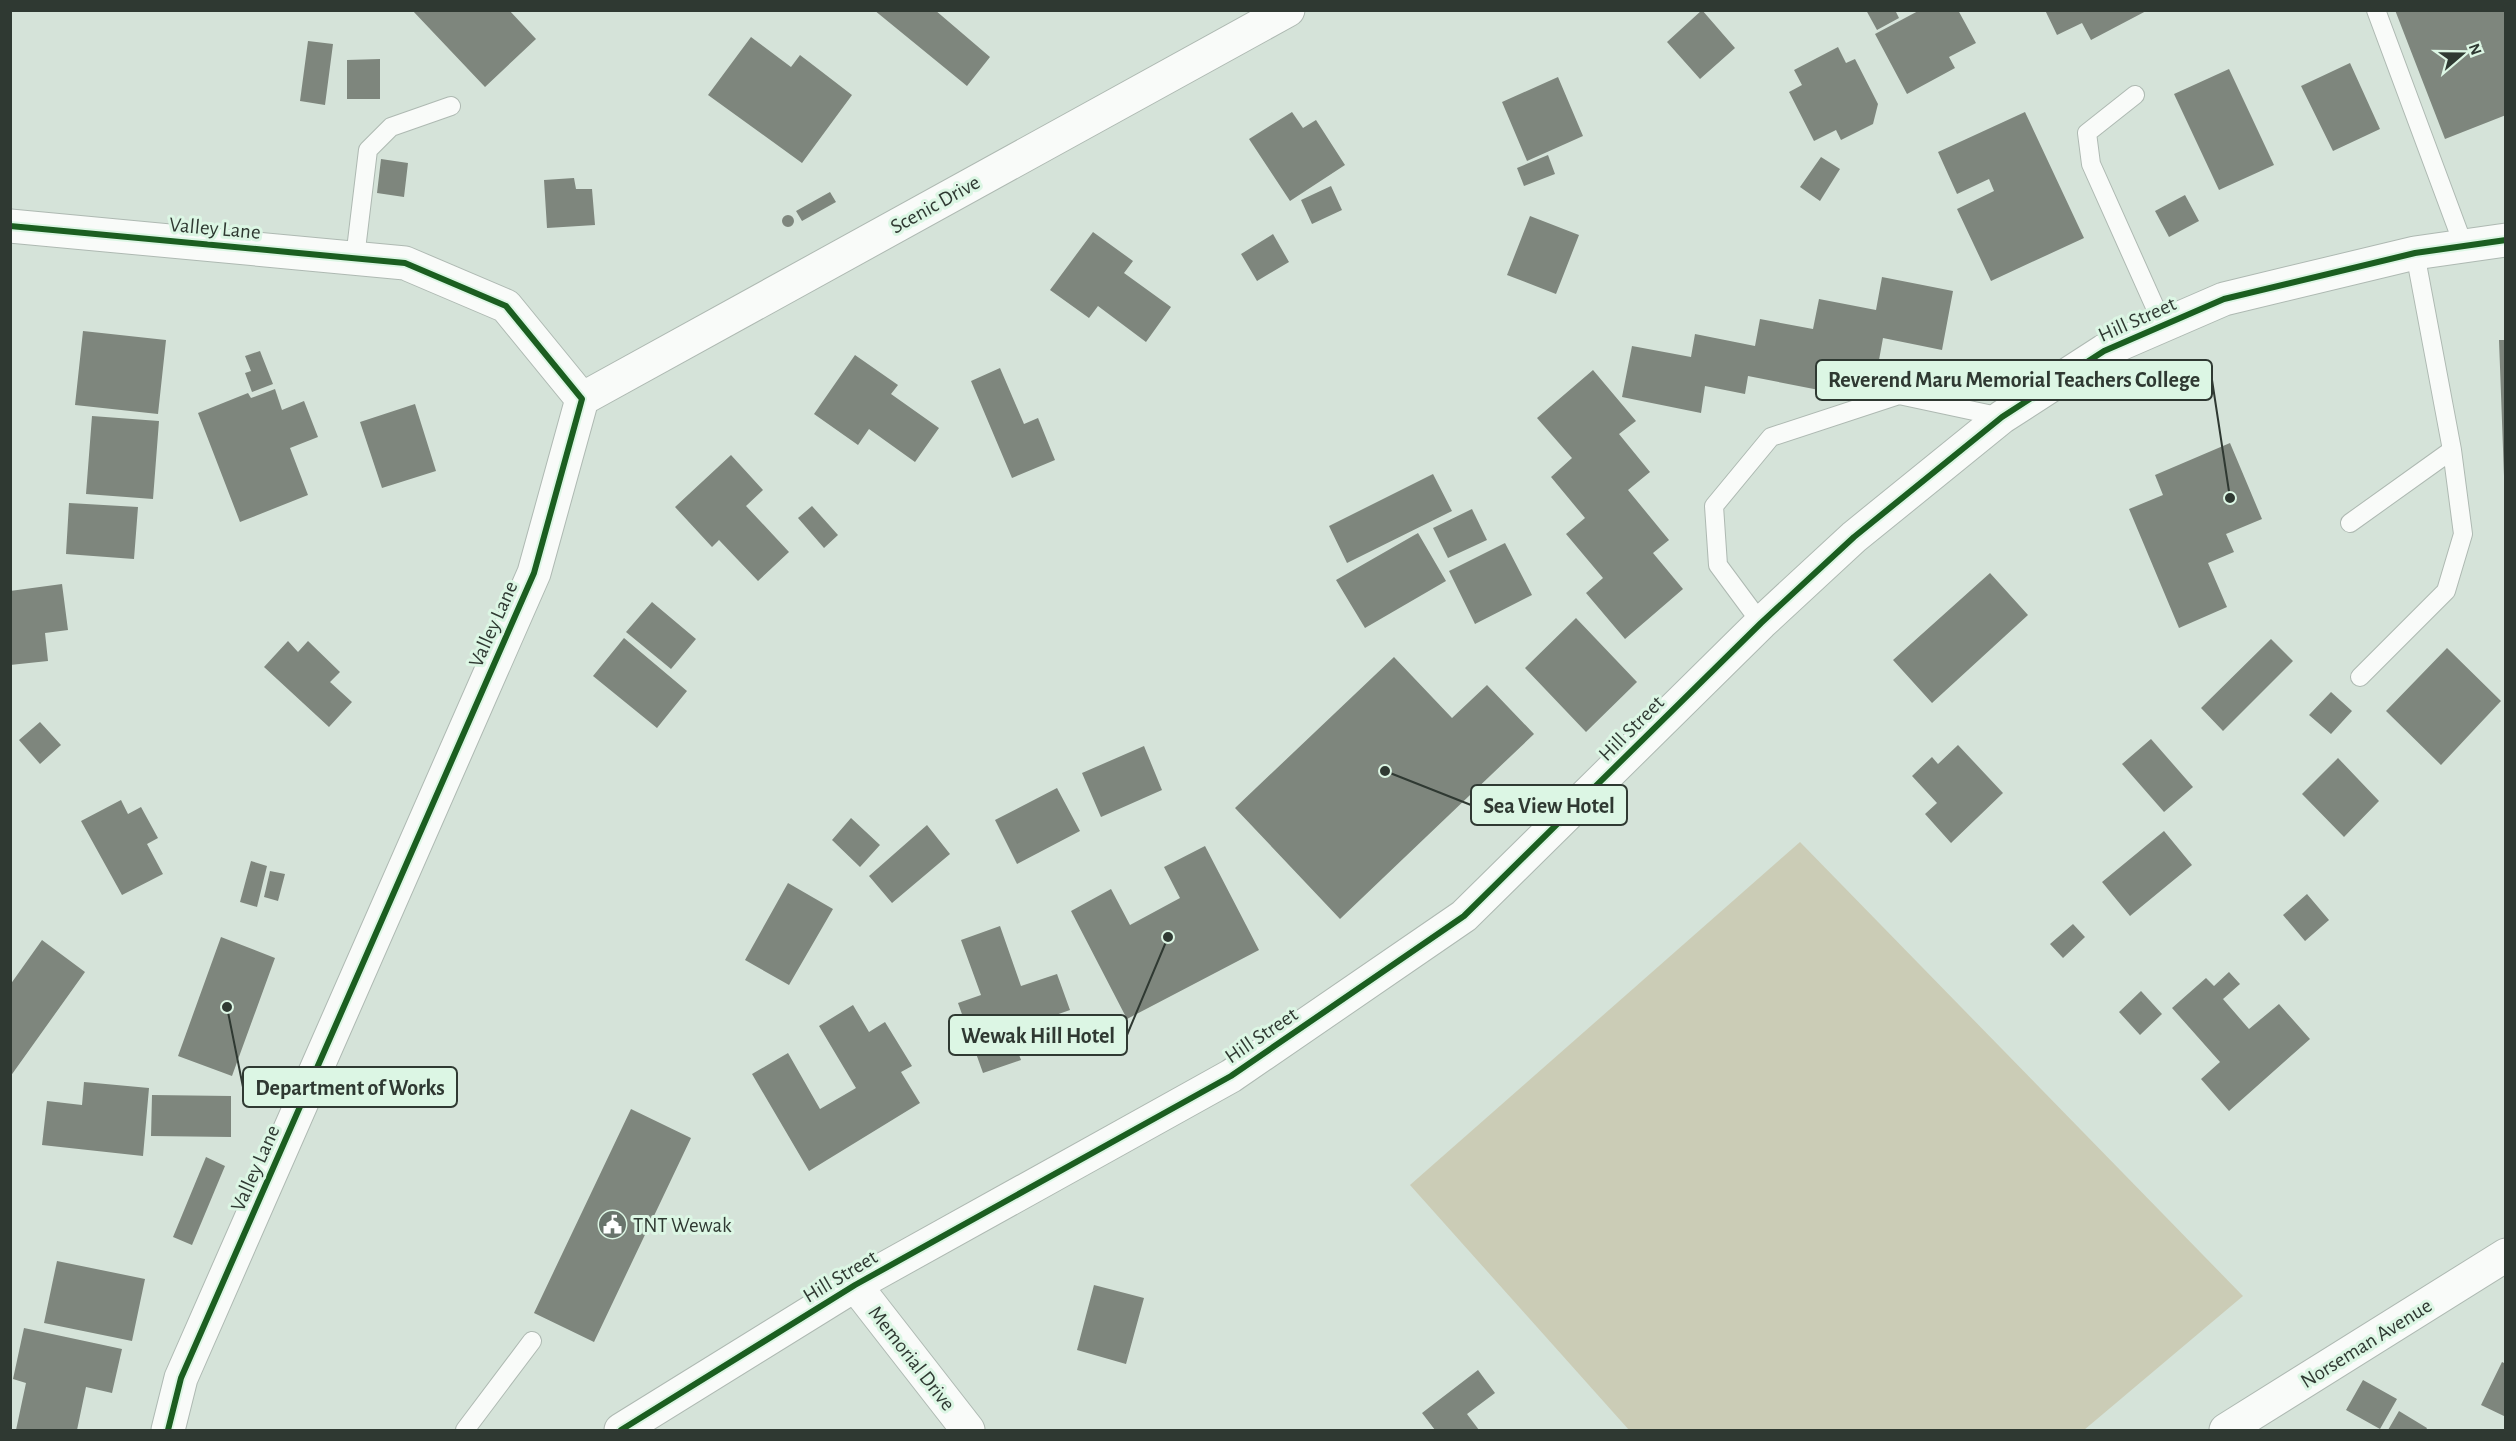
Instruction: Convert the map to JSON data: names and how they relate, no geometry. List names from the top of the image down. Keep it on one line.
{"streets":{"street":["Scenic Drive","Valley Lane","Hill Street","Norseman Avenue","Memorial Drive"]},"crossings":[["Scenic Drive","Valley Lane"],["Hill Street","Memorial Drive"]],"places":{"other":["Reverend Maru Memorial Teachers College","Sea View Hotel","Wewak Hill Hotel","Department of Works"],"public building":["TNT Wewak"]},"north":"right"}
